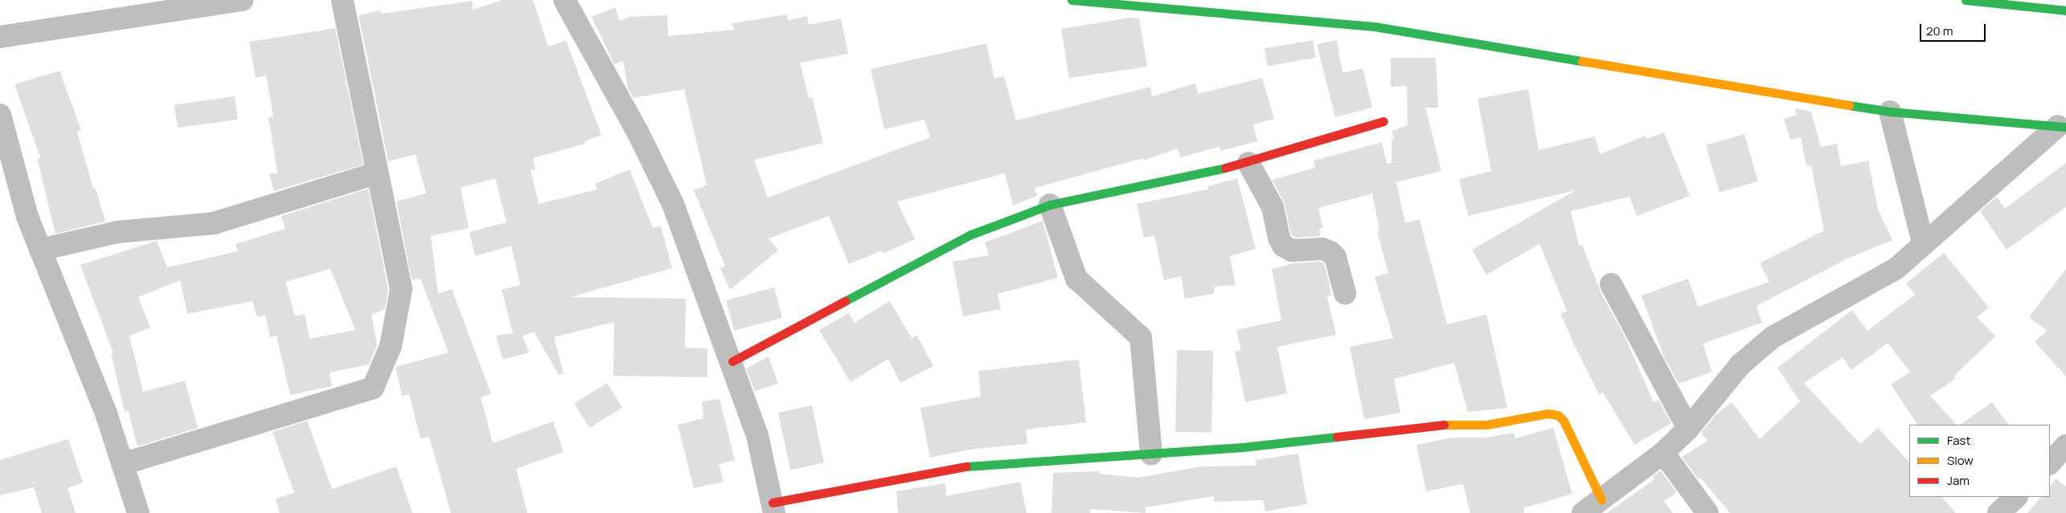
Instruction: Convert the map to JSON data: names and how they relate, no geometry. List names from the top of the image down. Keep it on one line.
{"legend":["Fast","Slow","Jam"],"scale_bar":"20 m"}
